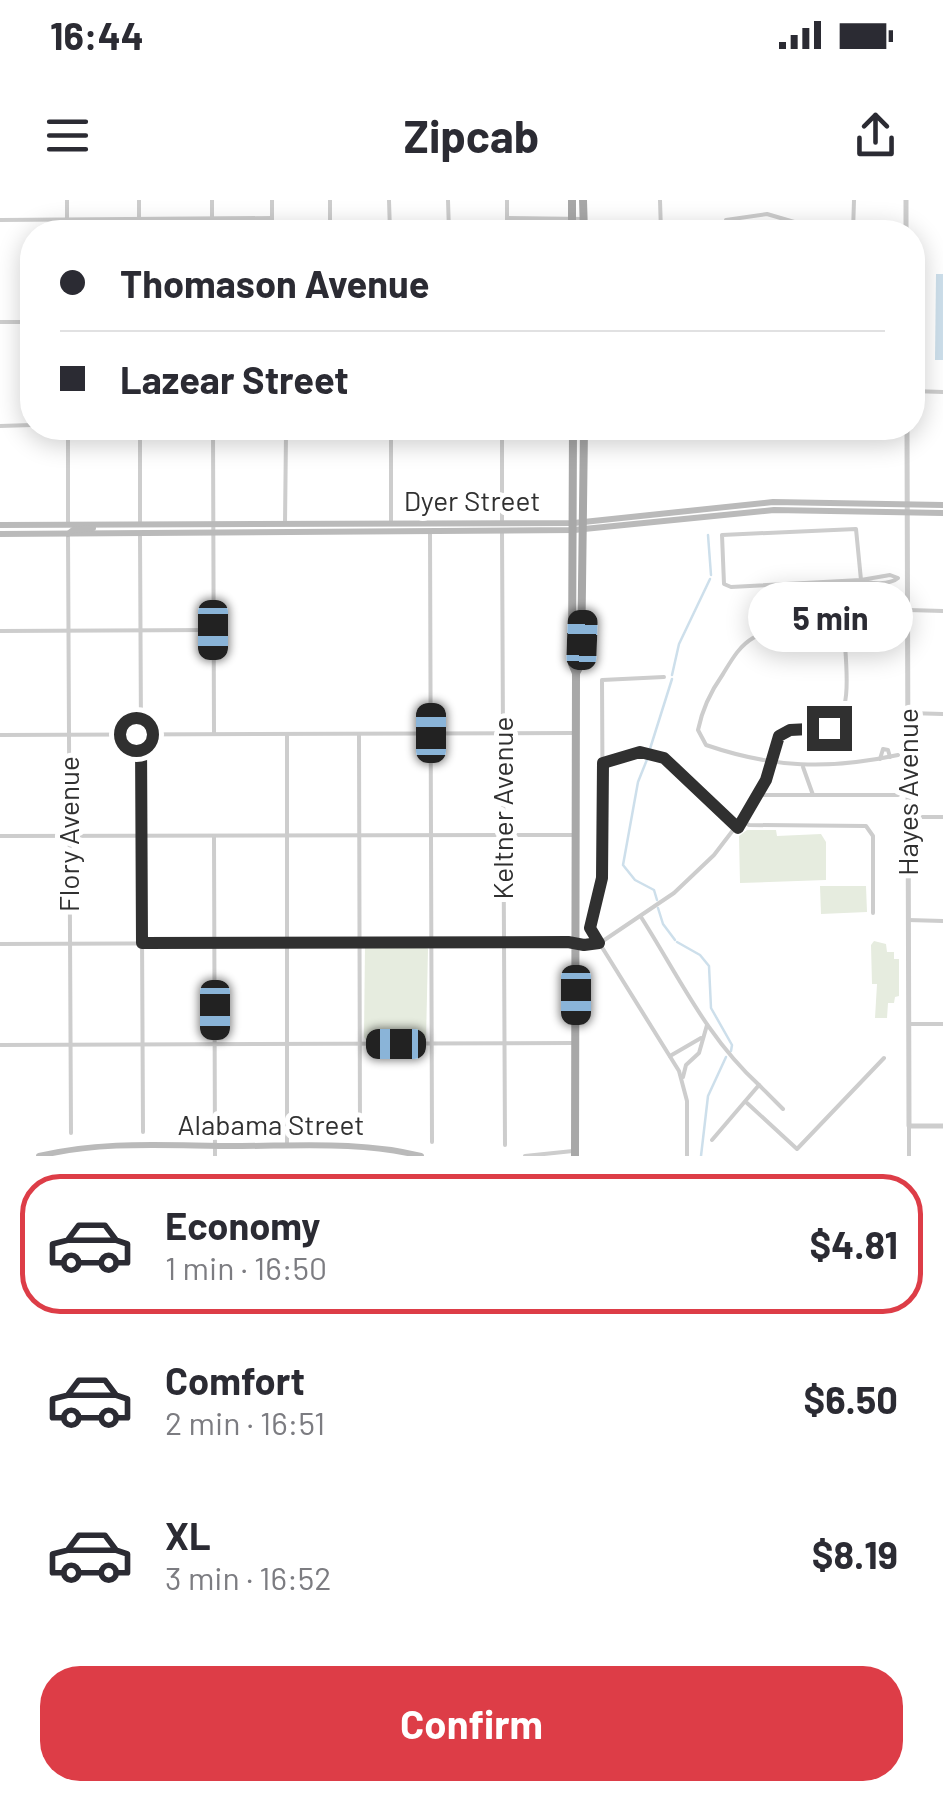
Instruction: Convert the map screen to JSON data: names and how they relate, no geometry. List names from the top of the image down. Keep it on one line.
{"streets":{"main road":["Dyer Street","Alabama Street"],"street":["Hayes Avenue","Keltner Avenue","Flory Avenue"]},"crossings":[["Dyer Street","Hayes Avenue"],["Dyer Street","Keltner Avenue"],["Dyer Street","Flory Avenue"]],"page":{"status":"16:44","header":"Zipcab","banner":["Thomason Avenue","Lazear Street"],"bubble":"5 min","list":[{"name":"Economy","note":"1 min · 16:50","value":"$4.81"},{"name":"Comfort","note":"2 min · 16:51","value":"$6.50"},{"name":"XL","note":"3 min · 16:52","value":"$8.19"}],"buttons":"Confirm"}}
